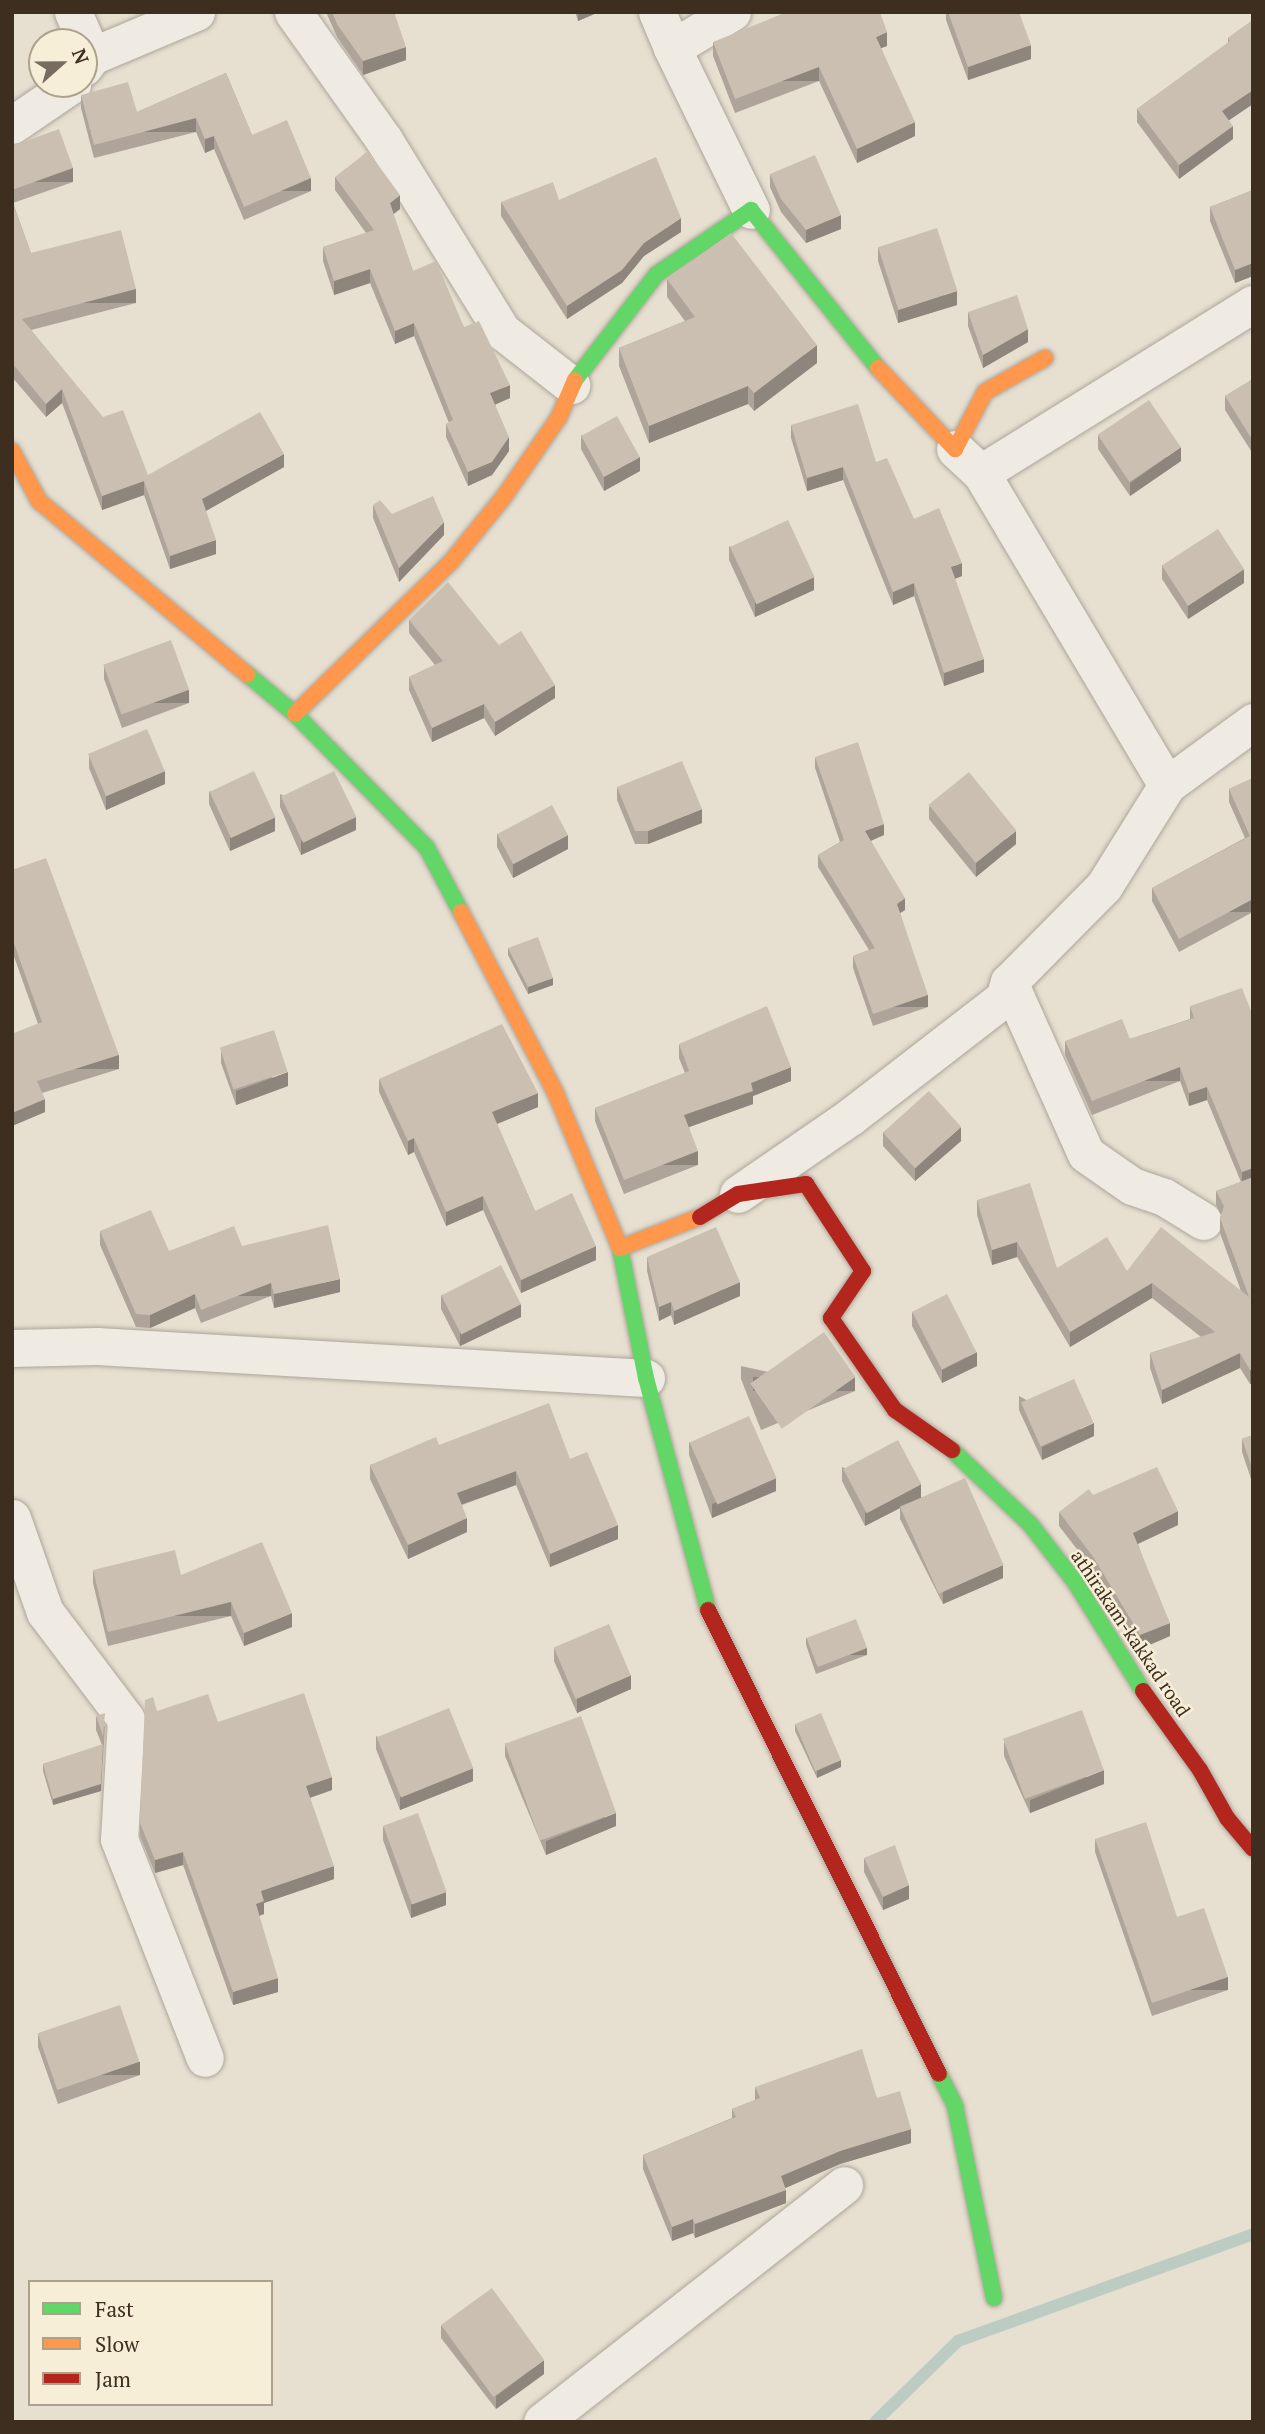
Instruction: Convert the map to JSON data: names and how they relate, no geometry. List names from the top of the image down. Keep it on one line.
{"streets":{"street":["athirakam-kakkad road"]},"legend":["Fast","Slow","Jam"],"north":"right"}
